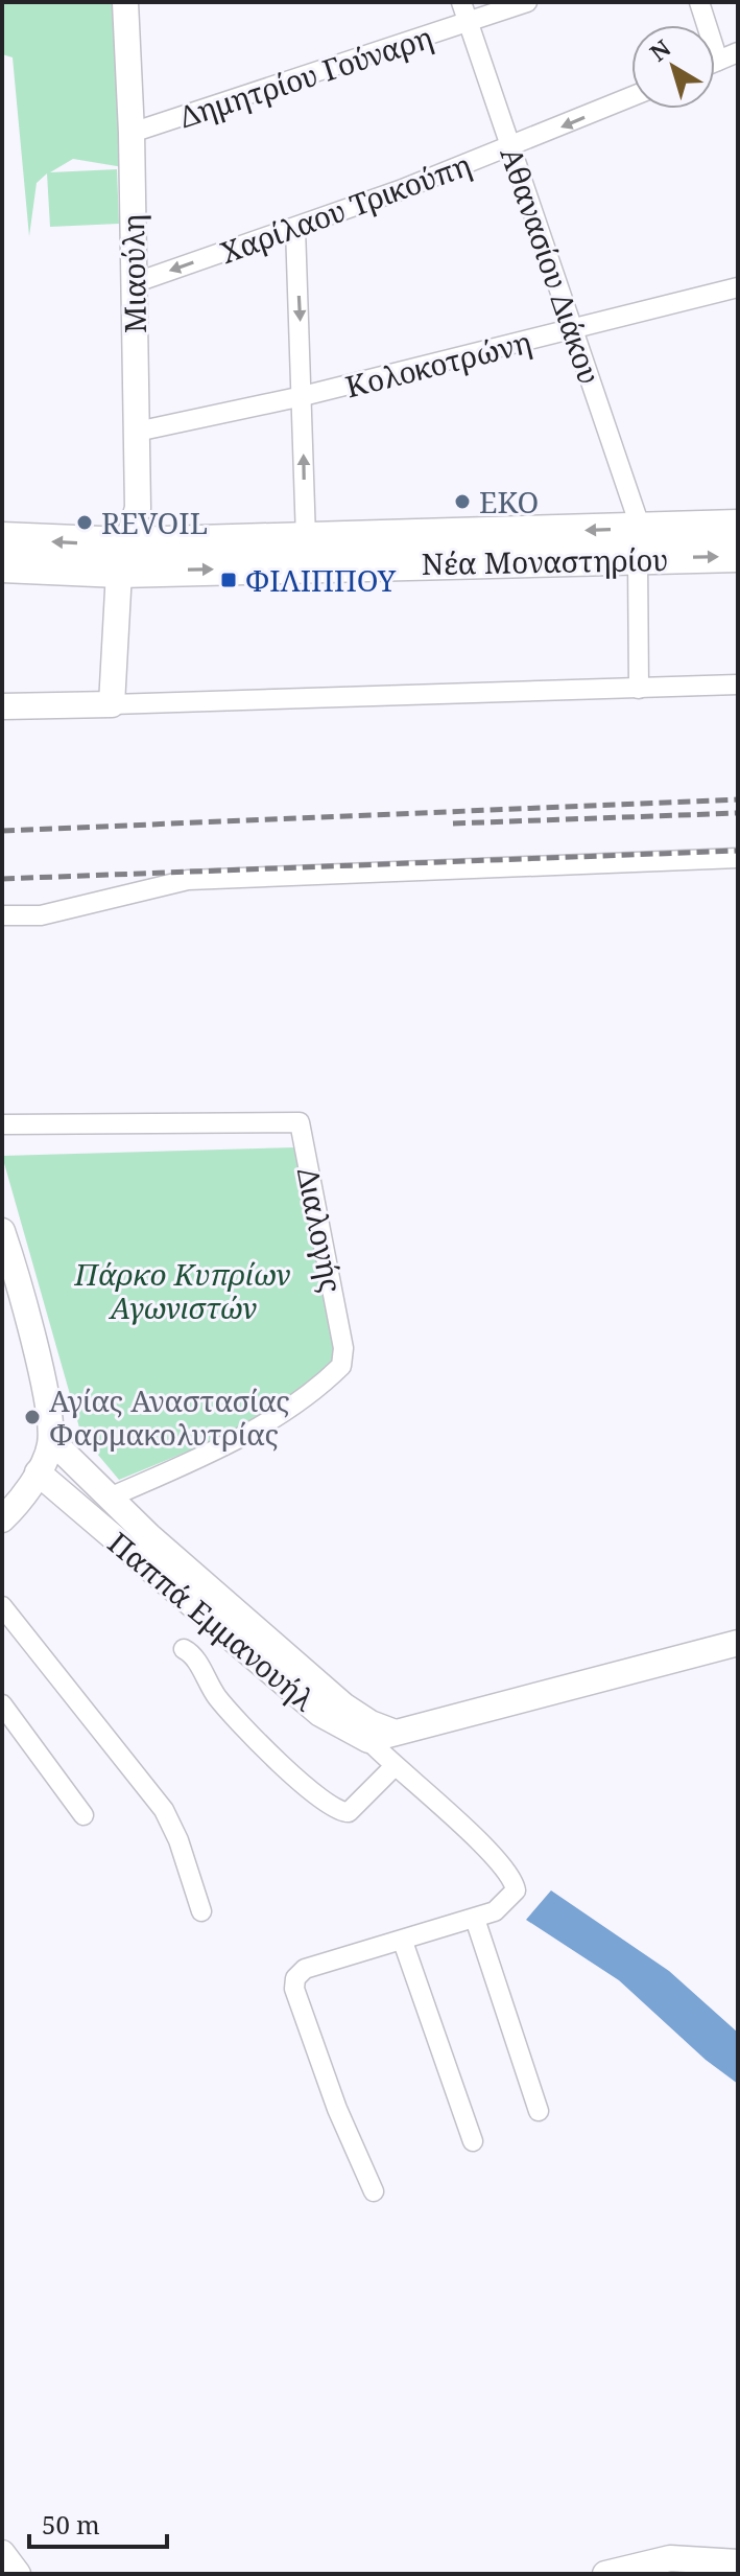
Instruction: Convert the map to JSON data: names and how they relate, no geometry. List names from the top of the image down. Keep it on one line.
{"streets":{"main road":["Νέα Μοναστηρίου"],"street":["Δημητρίου Γούναρη","Χαρίλαου Τρικούπη","Αθανασίου Διάκου","Μιαούλη","Κολοκοτρώνη","Διαλογής","Παππά Εμμανουήλ"]},"crossings":[["Δημητρίου Γούναρη","Αθανασίου Διάκου"],["Δημητρίου Γούναρη","Μιαούλη"],["Χαρίλαου Τρικούπη","Αθανασίου Διάκου"],["Χαρίλαου Τρικούπη","Μιαούλη"],["Αθανασίου Διάκου","Κολοκοτρώνη"],["Αθανασίου Διάκου","Νέα Μοναστηρίου"],["Μιαούλη","Κολοκοτρώνη"],["Μιαούλη","Νέα Μοναστηρίου"],["Διαλογής","Παππά Εμμανουήλ"]],"one_way":["Χαρίλαου Τρικούπη"],"parks":["Πάρκο Κυπρίων Αγωνιστών"],"places":{"other":["EKO","REVOIL","Αγίας Αναστασίας Φαρμακολυτρίας"],"transit":["ΦΙΛΙΠΠΟΥ"]},"scale_bar":"50 m","north":"top left"}
